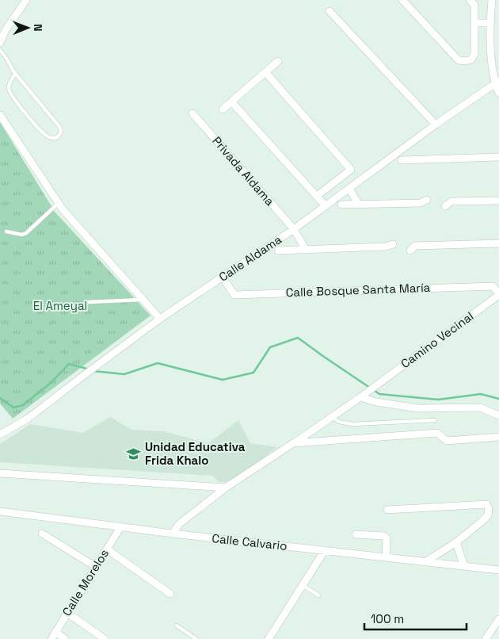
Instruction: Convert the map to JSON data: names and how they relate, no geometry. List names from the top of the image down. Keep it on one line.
{"streets":{"street":["Privada Aldama","Calle Aldama","Calle Bosque Santa María","Camino Vecinal","Calle Calvario","Calle Morelos"]},"crossings":[["Privada Aldama","Calle Aldama"],["Calle Aldama","Calle Bosque Santa María"],["Calle Bosque Santa María","Camino Vecinal"],["Calle Calvario","Calle Morelos"]],"parks":["El Ameyal"],"places":{"school or university":["Unidad Educativa Frida Khalo"]},"scale_bar":"100 m","north":"right"}
